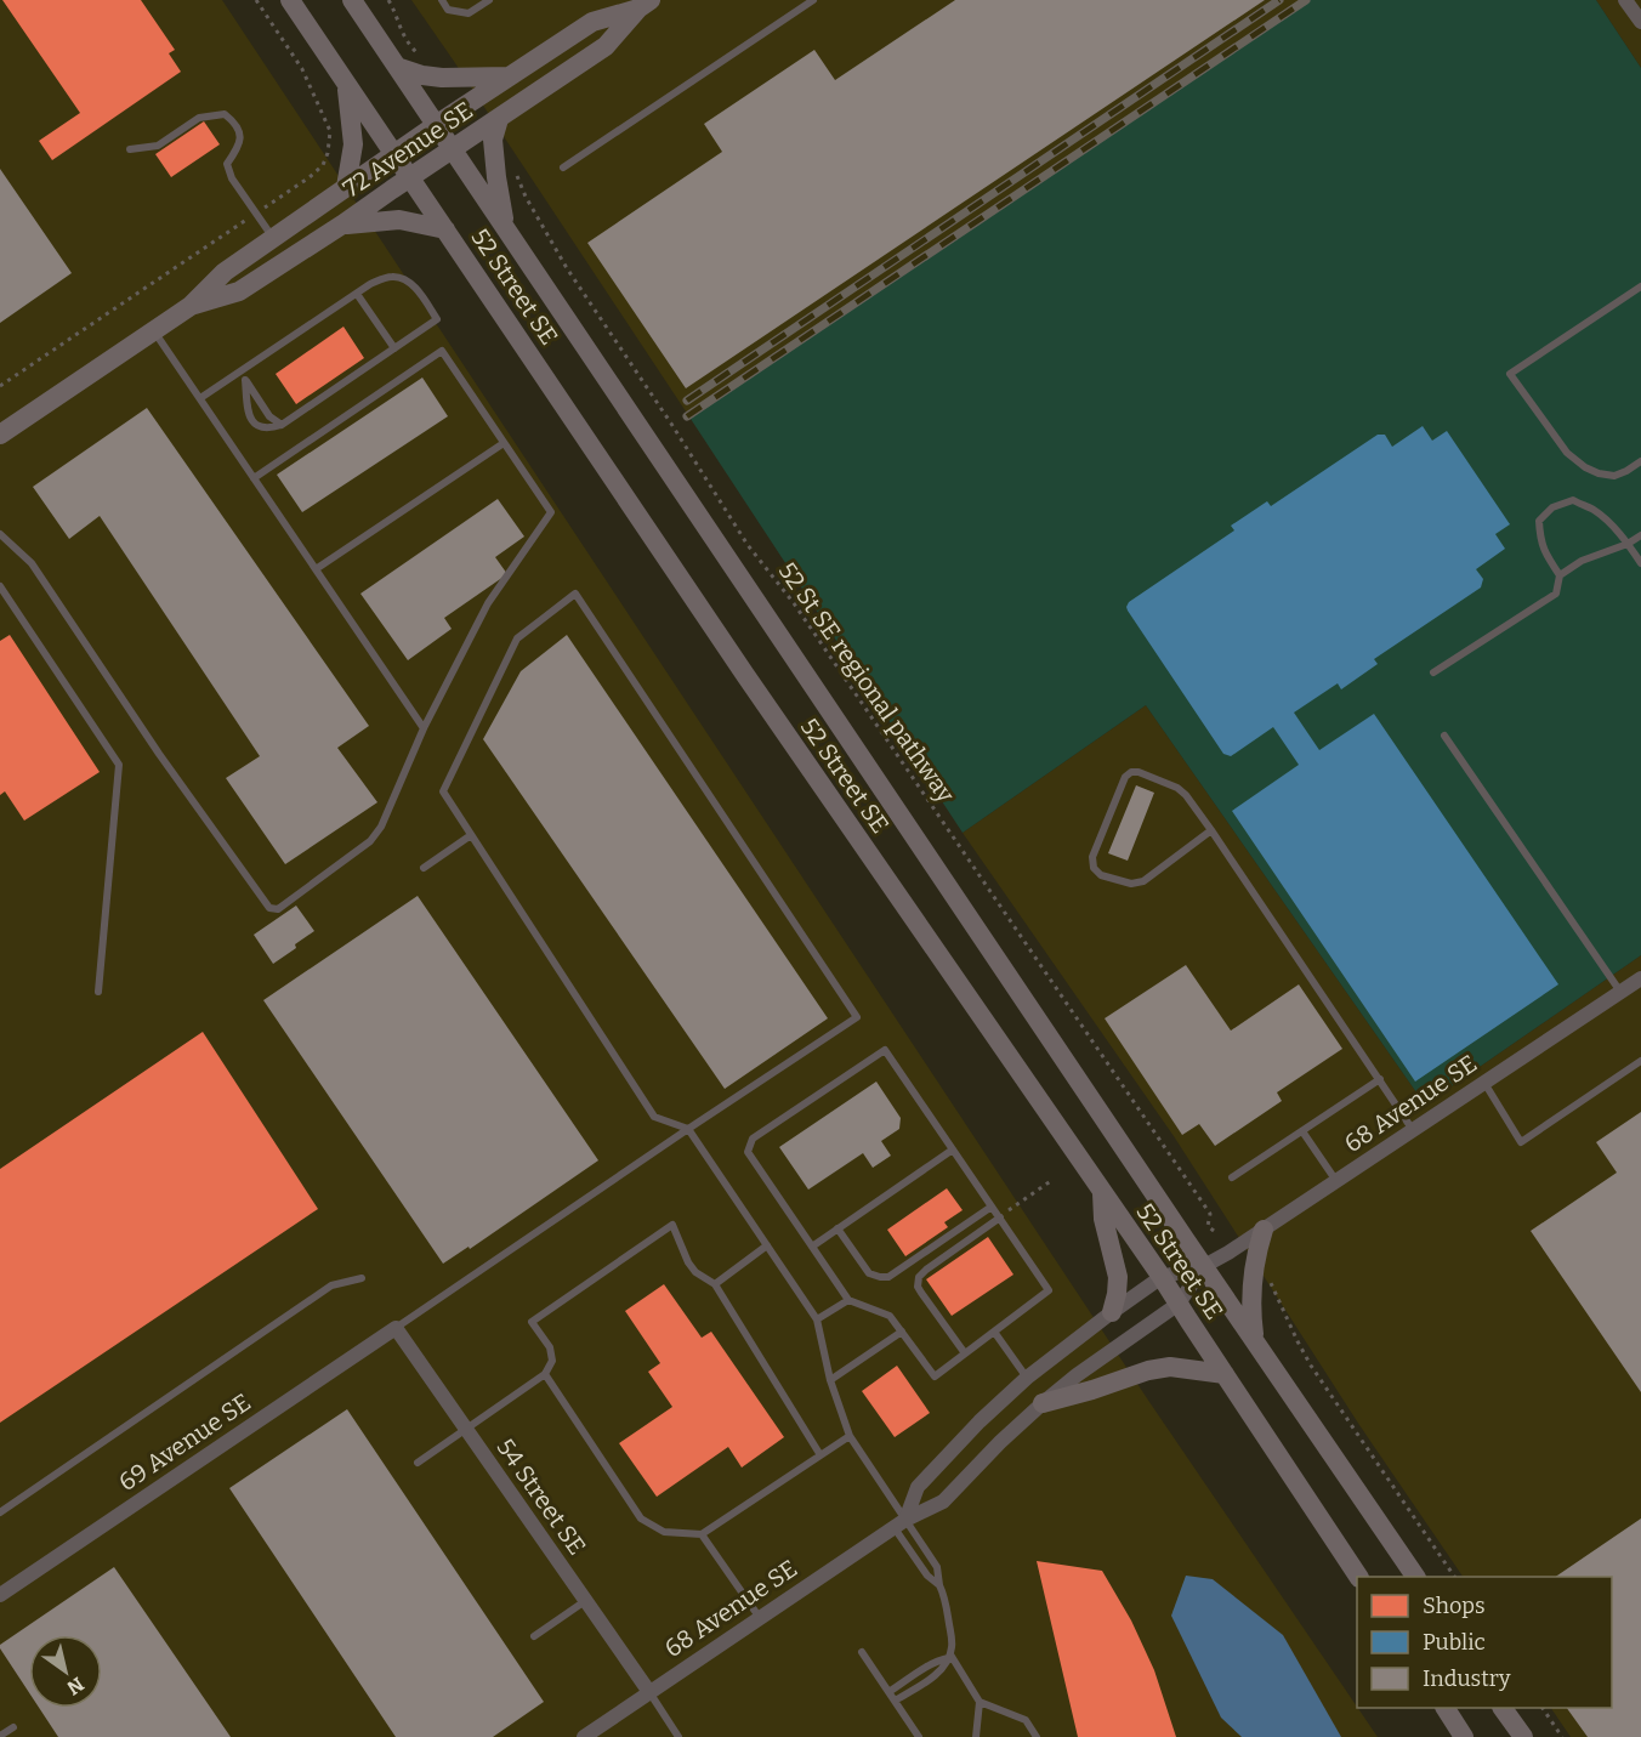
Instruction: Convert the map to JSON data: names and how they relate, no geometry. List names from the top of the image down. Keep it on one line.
{"streets":{"main road":["72 Avenue SE","52 Street SE"],"street":["68 Avenue SE","69 Avenue SE","54 Street SE"],"path":["52 St SE regional pathway"]},"crossings":[["72 Avenue SE","52 Street SE"],["52 Street SE","68 Avenue SE"],["68 Avenue SE","54 Street SE"],["69 Avenue SE","54 Street SE"]],"legend":["Shops","Public","Industry"],"north":"bottom right"}
